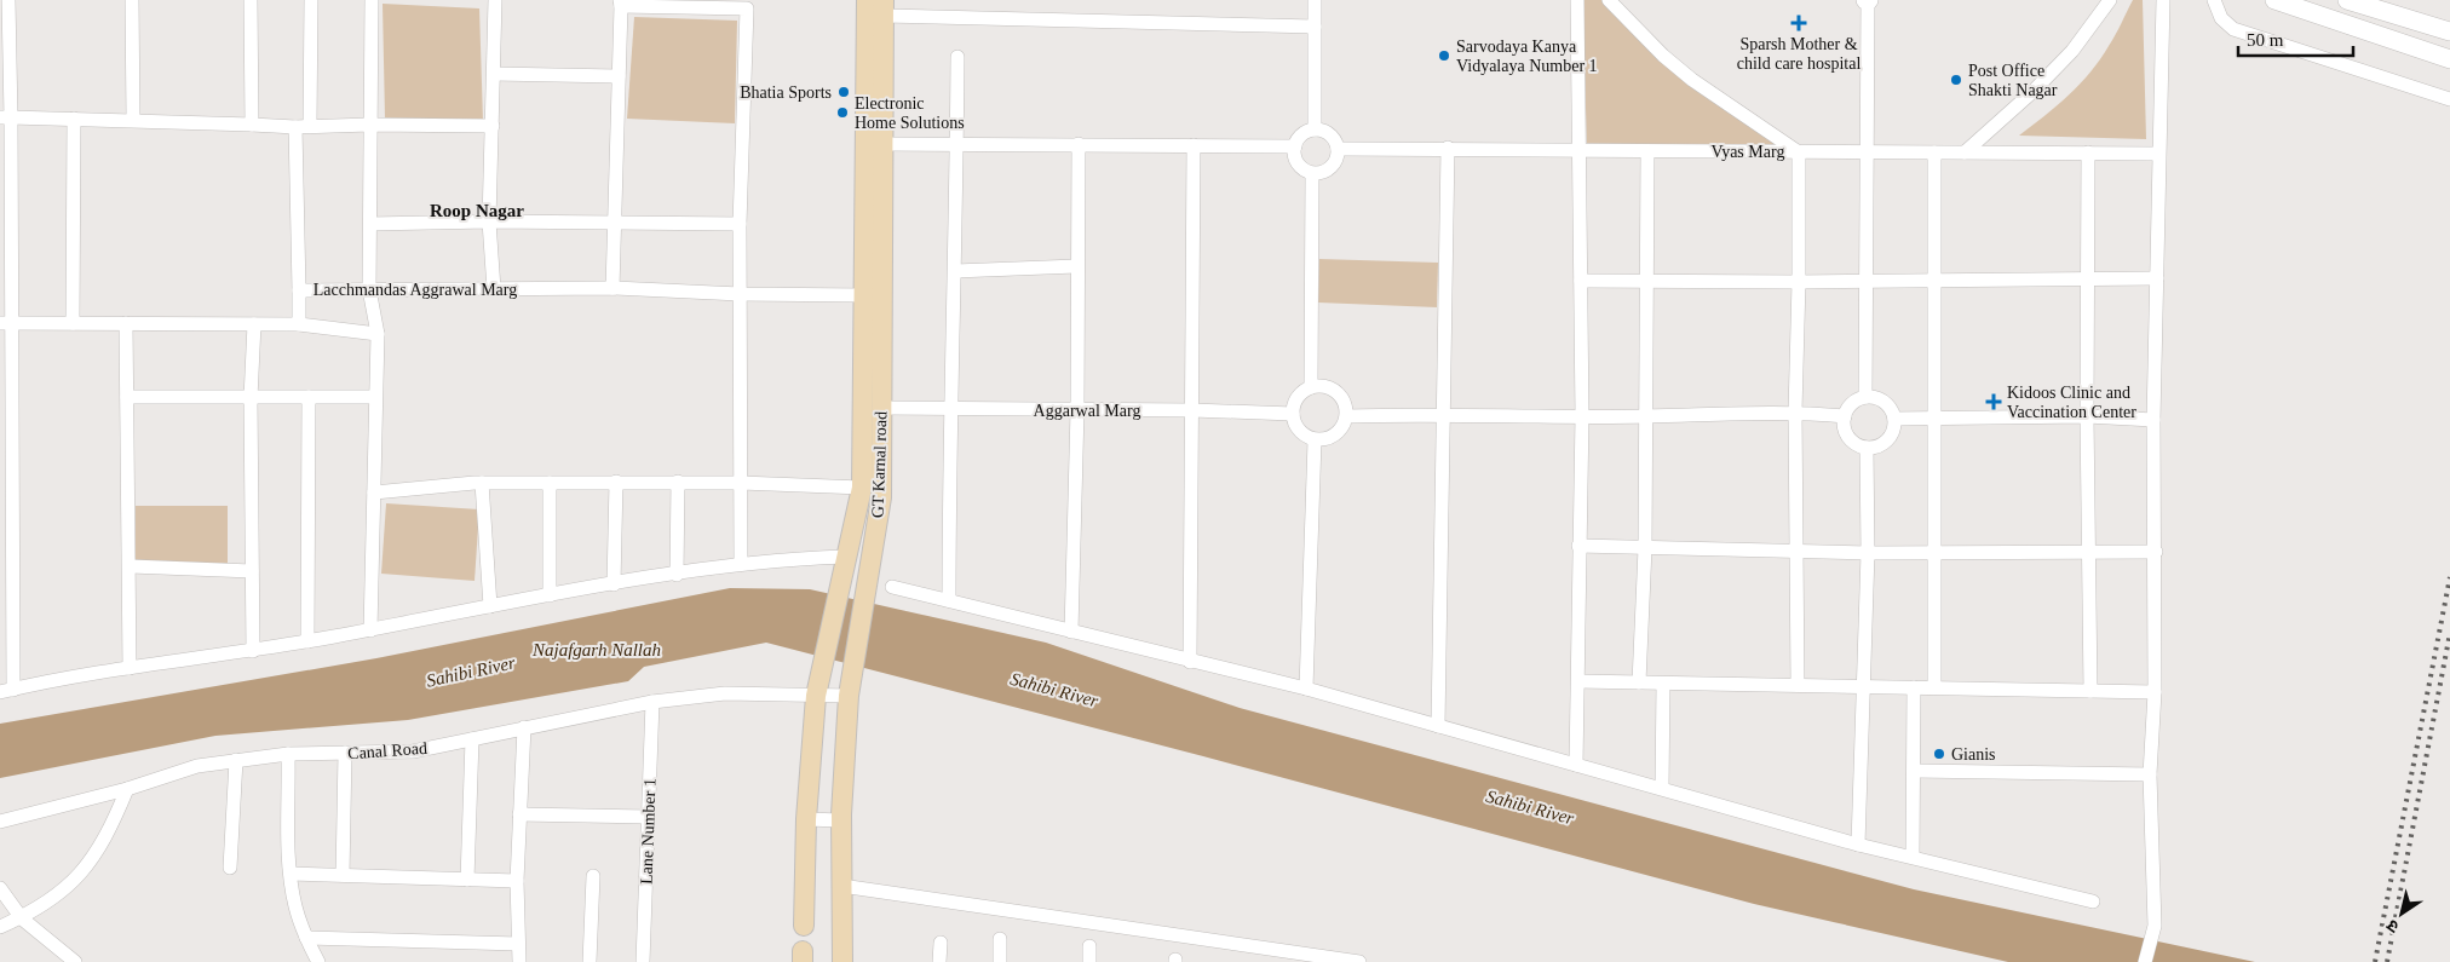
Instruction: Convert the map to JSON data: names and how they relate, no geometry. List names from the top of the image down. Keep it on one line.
{"streets":{"main road":["GT Karnal road"],"street":["Vyas Marg","Lacchmandas Aggrawal Marg","Aggarwal Marg","Canal Road","Lane Number 1"]},"crossings":[["Lacchmandas Aggrawal Marg","GT Karnal road"],["Aggarwal Marg","GT Karnal road"],["GT Karnal road","Canal Road"],["Canal Road","Lane Number 1"]],"districts":["Roop Nagar"],"water":["Najafgarh Nallah","Sahibi River"],"places":{"health":["Sparsh Mother & child care hospital","Kidoos Clinic and Vaccination Center"],"other":["Sarvodaya Kanya Vidyalaya Number 1","Post Office Shakti Nagar","Bhatia Sports","Electronic Home Solutions","Gianis"]},"scale_bar":"50 m","north":"bottom left"}
